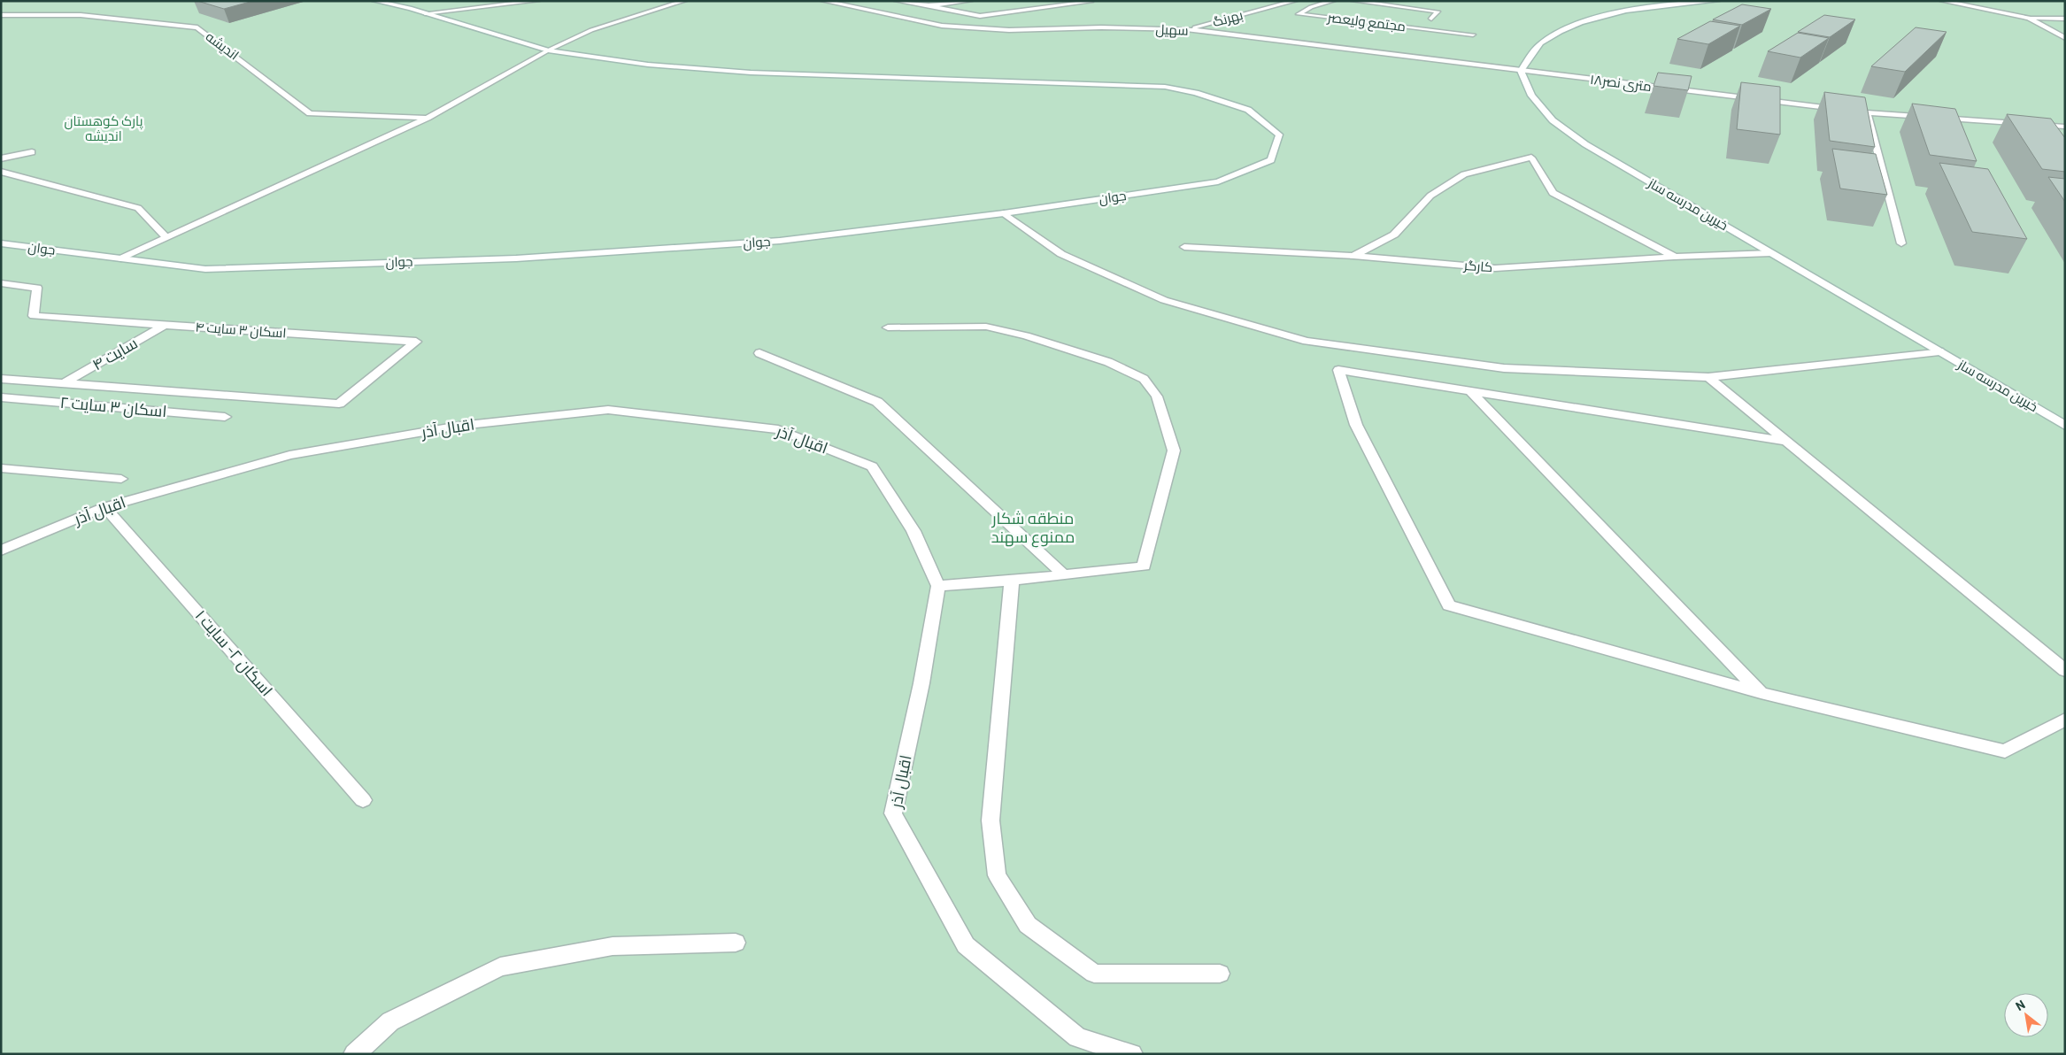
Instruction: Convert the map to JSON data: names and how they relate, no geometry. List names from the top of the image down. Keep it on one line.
{"streets":{"street":["بهرنگ","مجتمع ولیعصر","سهیل","اندیشه","۱۸متری نصر","جوان","خیرین مدرسه ساز","کارگر","اسکان ۳ سایت ۴","سایت ۴","اسکان ۳ سایت ۲","اقبال آذر","اسکان ۲- سایت ۱"]},"crossings":[["بهرنگ","سهیل"],["سهیل","۱۸متری نصر"],["سهیل","خیرین مدرسه ساز"],["۱۸متری نصر","خیرین مدرسه ساز"],["خیرین مدرسه ساز","کارگر"],["اسکان ۳ سایت ۴","سایت ۴"],["اقبال آذر","اسکان ۲- سایت ۱"]],"parks":["پارک کوهستان اندیشه","منطقه شکار ممنوع سهند"],"north":"top left"}
